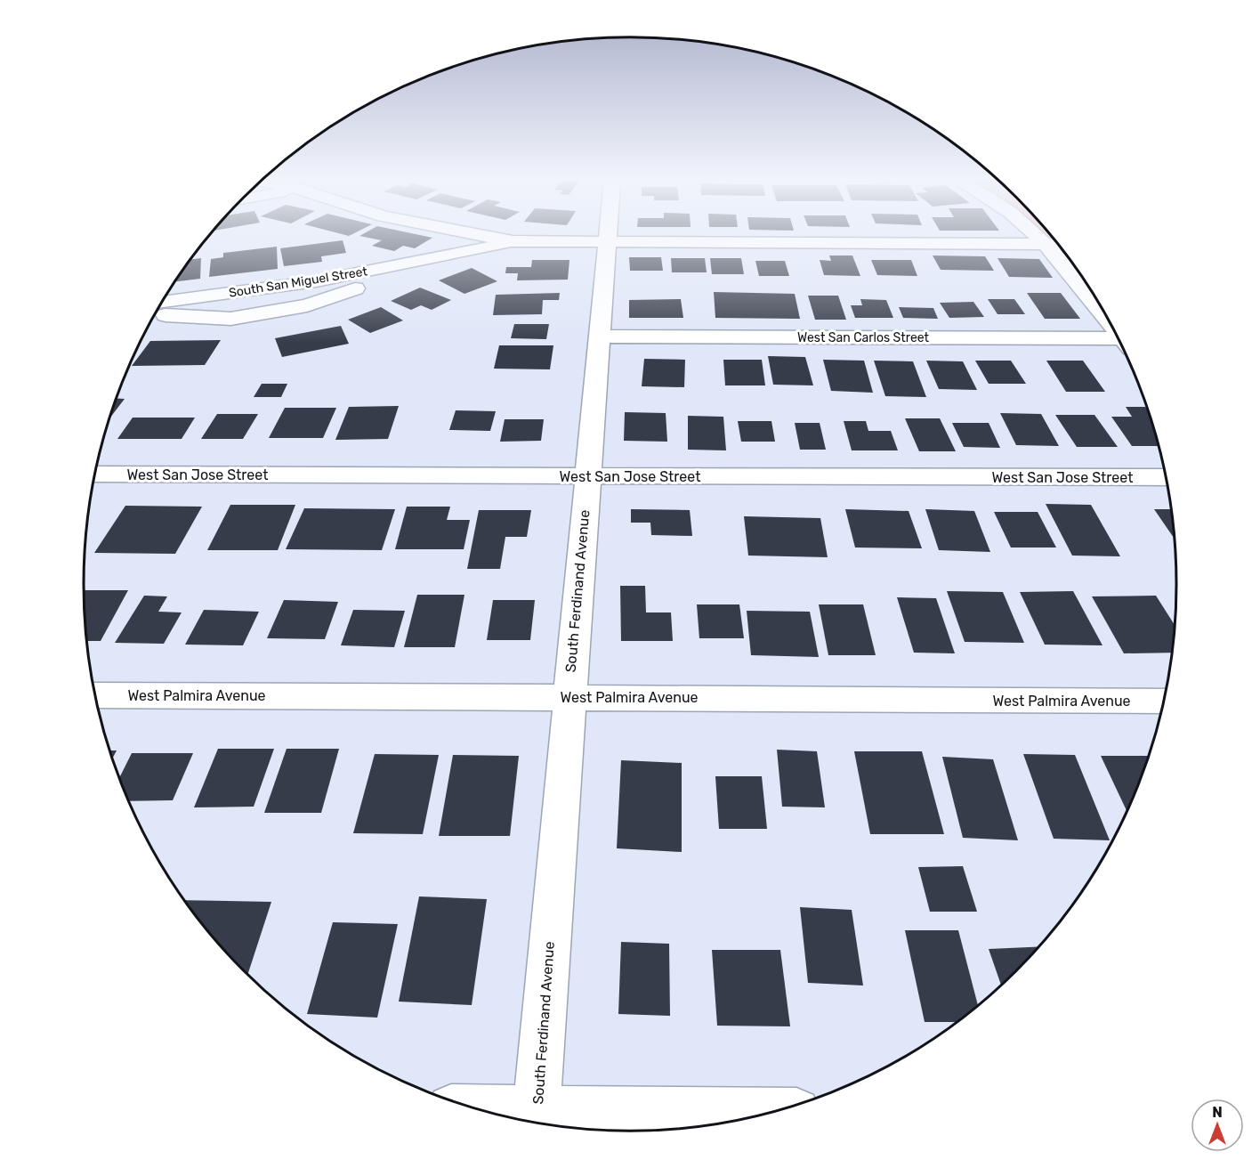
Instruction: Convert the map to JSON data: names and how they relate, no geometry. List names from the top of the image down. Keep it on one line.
{"streets":{"street":["South San Miguel Street","West San Carlos Street","West San Jose Street","South Ferdinand Avenue","West Palmira Avenue"]},"crossings":[["West San Carlos Street","South Ferdinand Avenue"],["West San Jose Street","South Ferdinand Avenue"],["South Ferdinand Avenue","West Palmira Avenue"]],"north":"top"}
